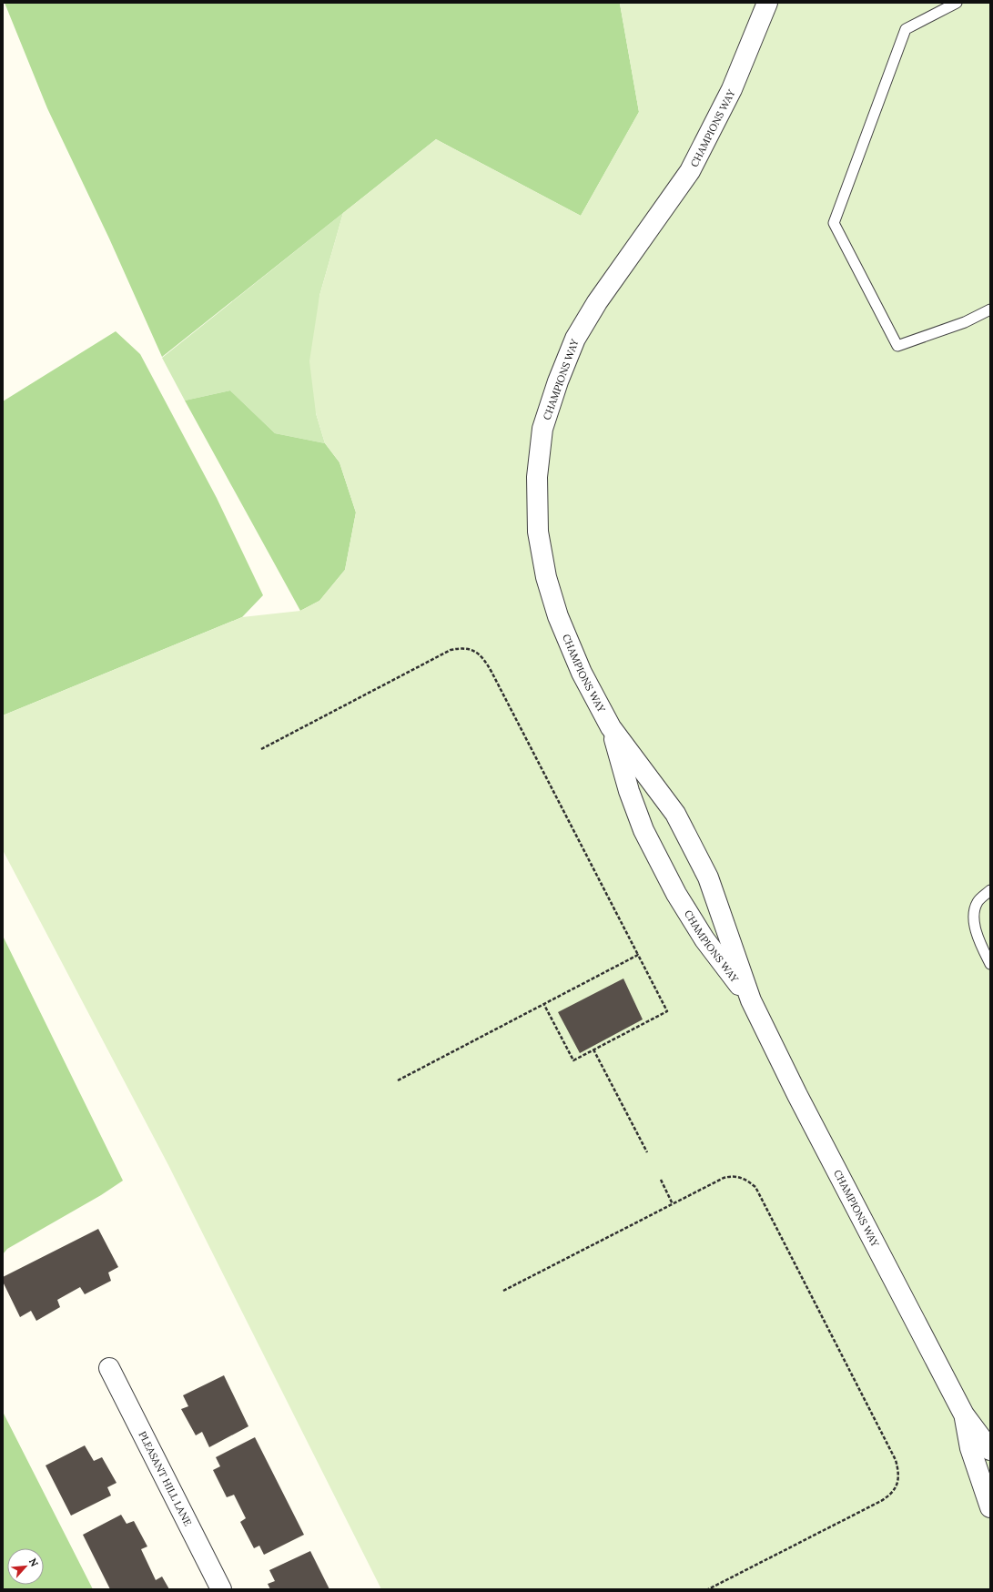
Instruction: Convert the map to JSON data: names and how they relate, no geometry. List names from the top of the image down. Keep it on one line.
{"streets":{"street":["CHAMPIONS WAY","PLEASANT HILL LANE"]},"north":"top right"}
